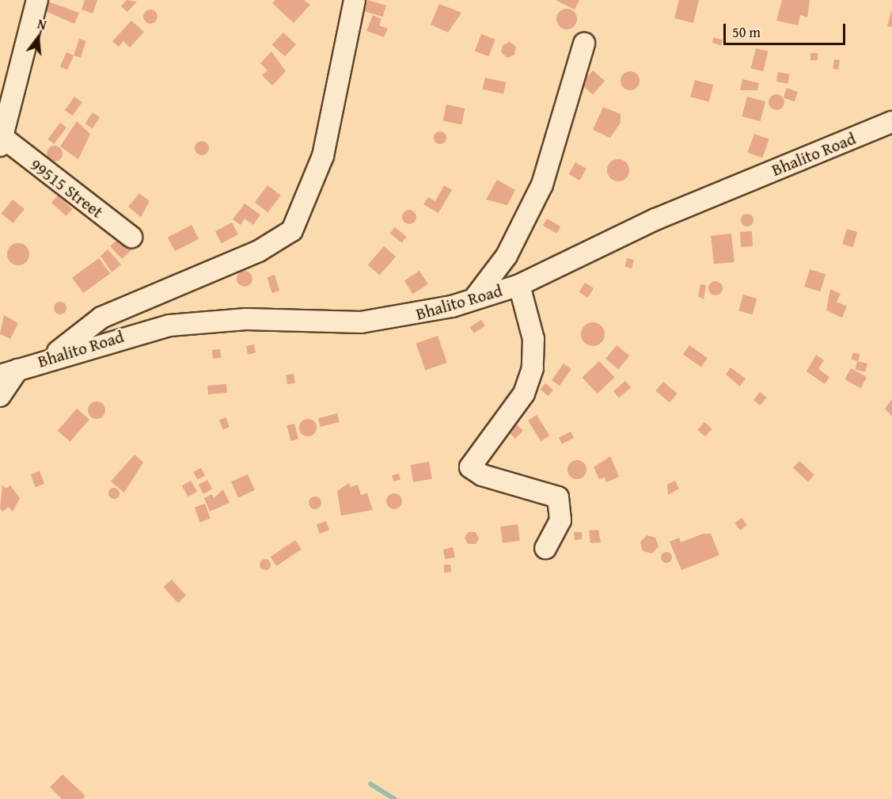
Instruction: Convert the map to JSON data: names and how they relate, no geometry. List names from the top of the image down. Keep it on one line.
{"streets":{"street":["Bhalito Road","99515 Street"]},"scale_bar":"50 m","north":"top"}
